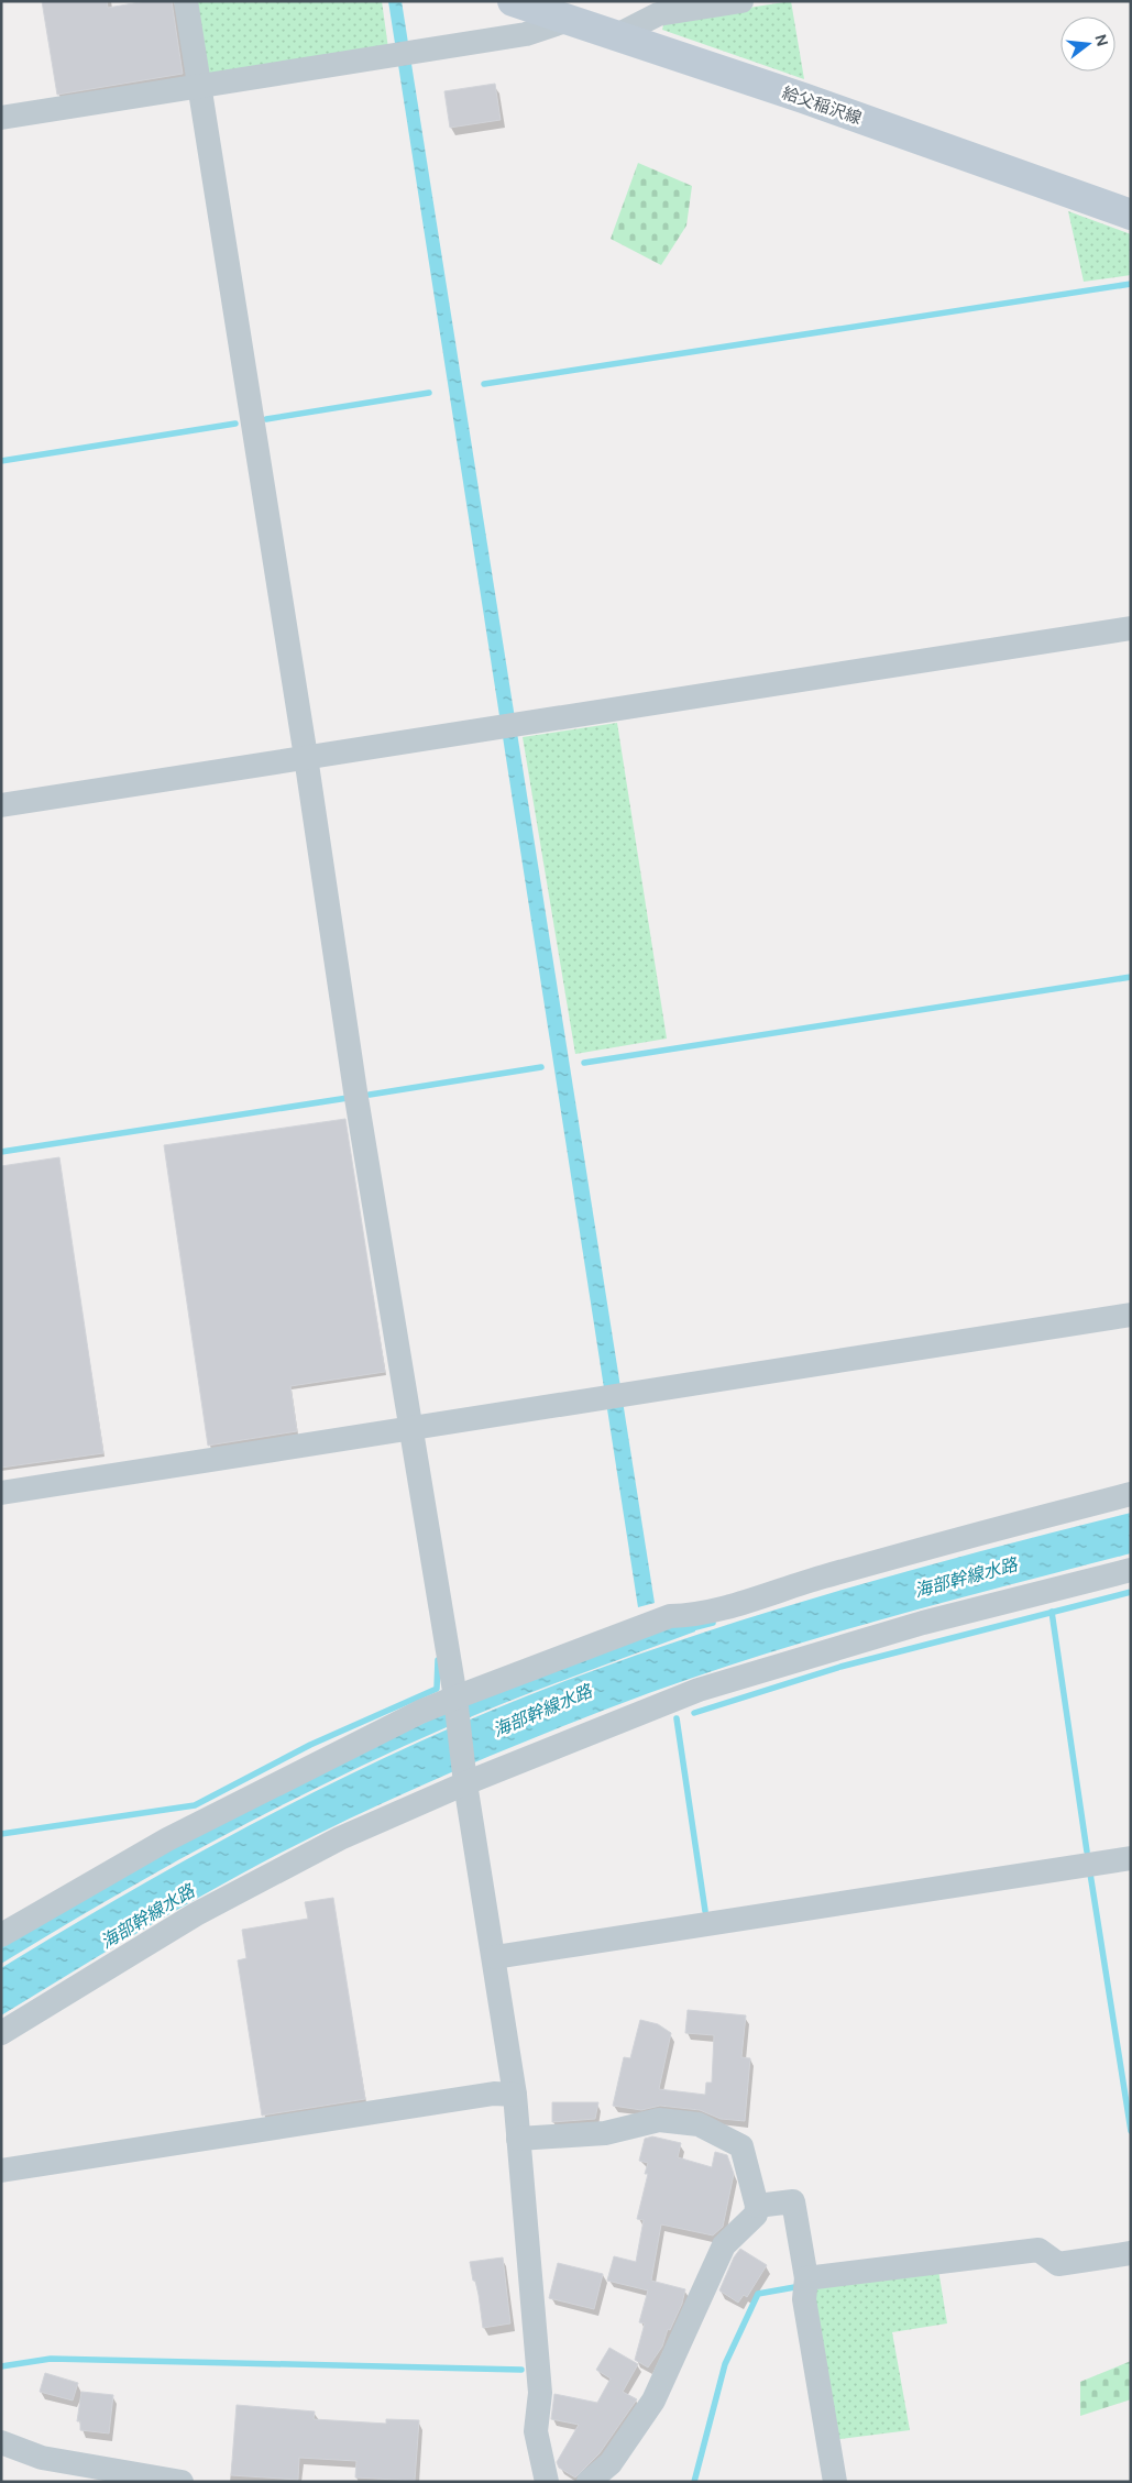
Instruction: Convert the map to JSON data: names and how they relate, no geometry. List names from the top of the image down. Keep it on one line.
{"streets":{"main road":["給父稲沢線"]},"water":["海部幹線水路"],"north":"right"}
